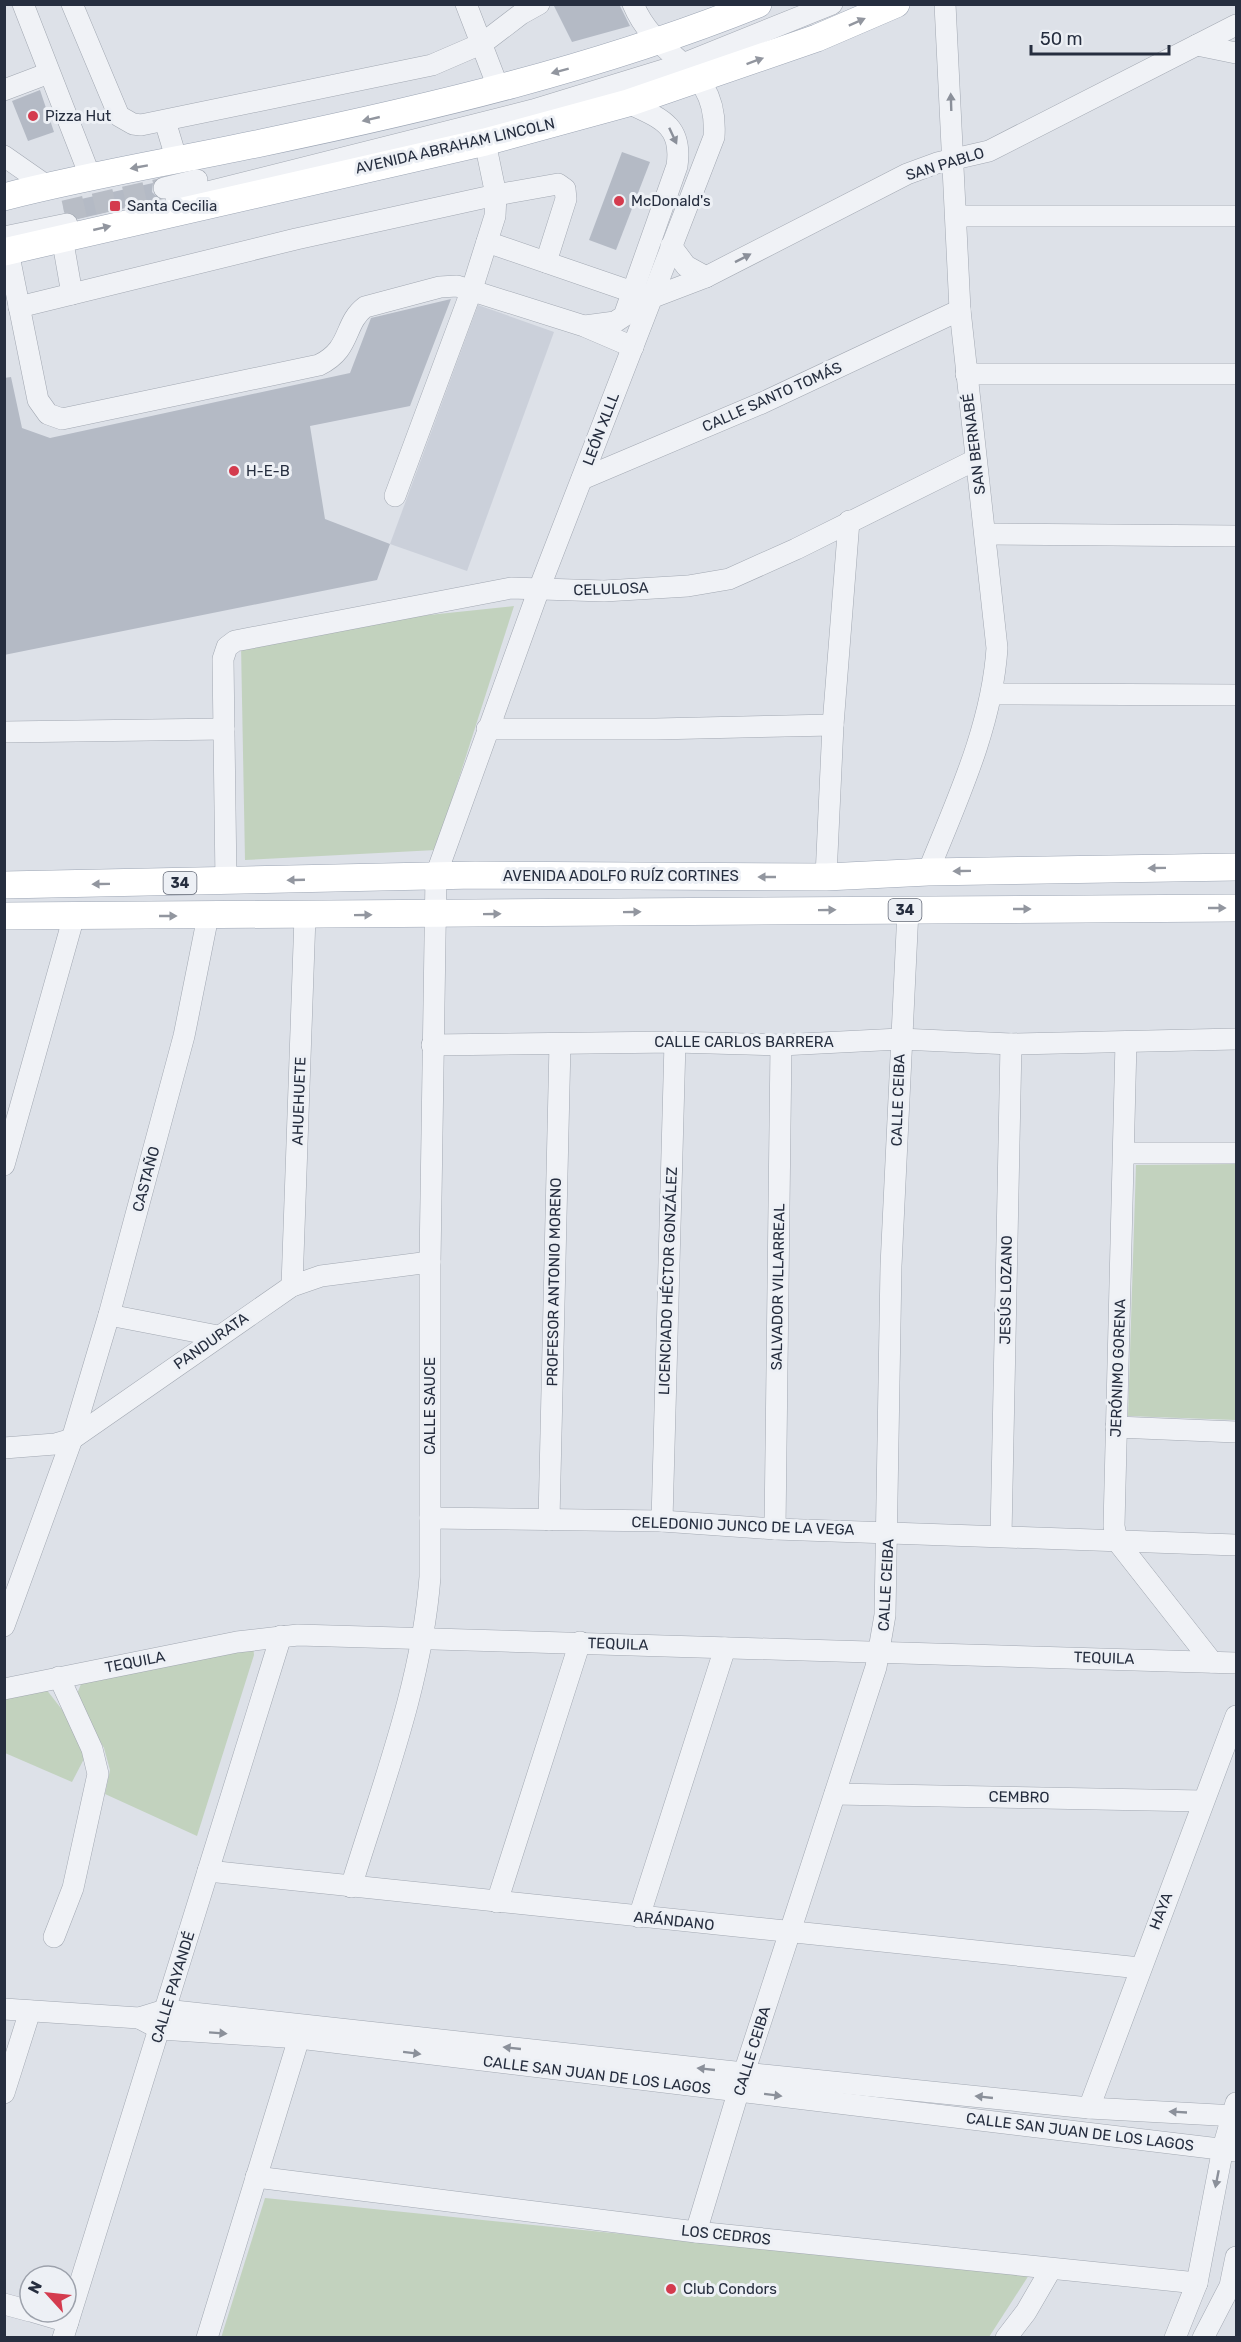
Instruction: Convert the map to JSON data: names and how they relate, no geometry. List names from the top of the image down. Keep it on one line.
{"streets":{"main road":["AVENIDA ABRAHAM LINCOLN","AVENIDA ADOLFO RUÍZ CORTINES","34"],"street":["SAN PABLO","CALLE SANTO TOMÁS","LEÓN XLLL","SAN BERNABÉ","CELULOSA","CALLE CARLOS BARRERA","CALLE CEIBA","AHUEHUETE","CASTAÑO","LICENCIADO HÉCTOR GONZÁLEZ","PROFESOR ANTONIO MORENO","SALVADOR VILLARREAL","JESÚS LOZANO","PANDURATA","JERÓNIMO GORENA","CALLE SAUCE","CELEDONIO JUNCO DE LA VEGA","TEQUILA","CEMBRO","HAYA","ARÁNDANO","CALLE PAYANDÉ","CALLE SAN JUAN DE LOS LAGOS","LOS CEDROS"]},"crossings":[["AVENIDA ABRAHAM LINCOLN","LEÓN XLLL"],["SAN PABLO","LEÓN XLLL"],["SAN PABLO","SAN BERNABÉ"],["CALLE SANTO TOMÁS","LEÓN XLLL"],["CALLE SANTO TOMÁS","SAN BERNABÉ"],["LEÓN XLLL","CELULOSA"],["LEÓN XLLL","AVENIDA ADOLFO RUÍZ CORTINES"],["LEÓN XLLL","34"],["LEÓN XLLL","CALLE SAUCE"],["SAN BERNABÉ","CELULOSA"],["SAN BERNABÉ","AVENIDA ADOLFO RUÍZ CORTINES"],["34","CALLE CEIBA"],["34","AHUEHUETE"],["34","CASTAÑO"],["34","CALLE SAUCE"],["CALLE CARLOS BARRERA","CALLE CEIBA"],["CALLE CARLOS BARRERA","LICENCIADO HÉCTOR GONZÁLEZ"],["CALLE CARLOS BARRERA","PROFESOR ANTONIO MORENO"],["CALLE CARLOS BARRERA","SALVADOR VILLARREAL"],["CALLE CARLOS BARRERA","JESÚS LOZANO"],["CALLE CARLOS BARRERA","JERÓNIMO GORENA"],["CALLE CARLOS BARRERA","CALLE SAUCE"],["CALLE CEIBA","CELEDONIO JUNCO DE LA VEGA"],["CALLE CEIBA","TEQUILA"],["CALLE CEIBA","CEMBRO"],["CALLE CEIBA","ARÁNDANO"],["CALLE CEIBA","CALLE SAN JUAN DE LOS LAGOS"],["CALLE CEIBA","LOS CEDROS"],["AHUEHUETE","PANDURATA"],["CASTAÑO","PANDURATA"],["LICENCIADO HÉCTOR GONZÁLEZ","CELEDONIO JUNCO DE LA VEGA"],["PROFESOR ANTONIO MORENO","CELEDONIO JUNCO DE LA VEGA"],["SALVADOR VILLARREAL","CELEDONIO JUNCO DE LA VEGA"],["JESÚS LOZANO","CELEDONIO JUNCO DE LA VEGA"],["PANDURATA","CALLE SAUCE"],["JERÓNIMO GORENA","CELEDONIO JUNCO DE LA VEGA"],["CALLE SAUCE","CELEDONIO JUNCO DE LA VEGA"],["CALLE SAUCE","TEQUILA"],["CALLE SAUCE","ARÁNDANO"],["TEQUILA","CALLE PAYANDÉ"],["CEMBRO","HAYA"],["HAYA","ARÁNDANO"],["HAYA","CALLE SAN JUAN DE LOS LAGOS"],["ARÁNDANO","CALLE PAYANDÉ"],["CALLE PAYANDÉ","CALLE SAN JUAN DE LOS LAGOS"]],"one_way":["SAN PABLO"],"places":{"other":["Pizza Hut","McDonald's","H-E-B","Club Condors"],"transit":["Santa Cecilia"]},"scale_bar":"50 m","north":"top left"}
